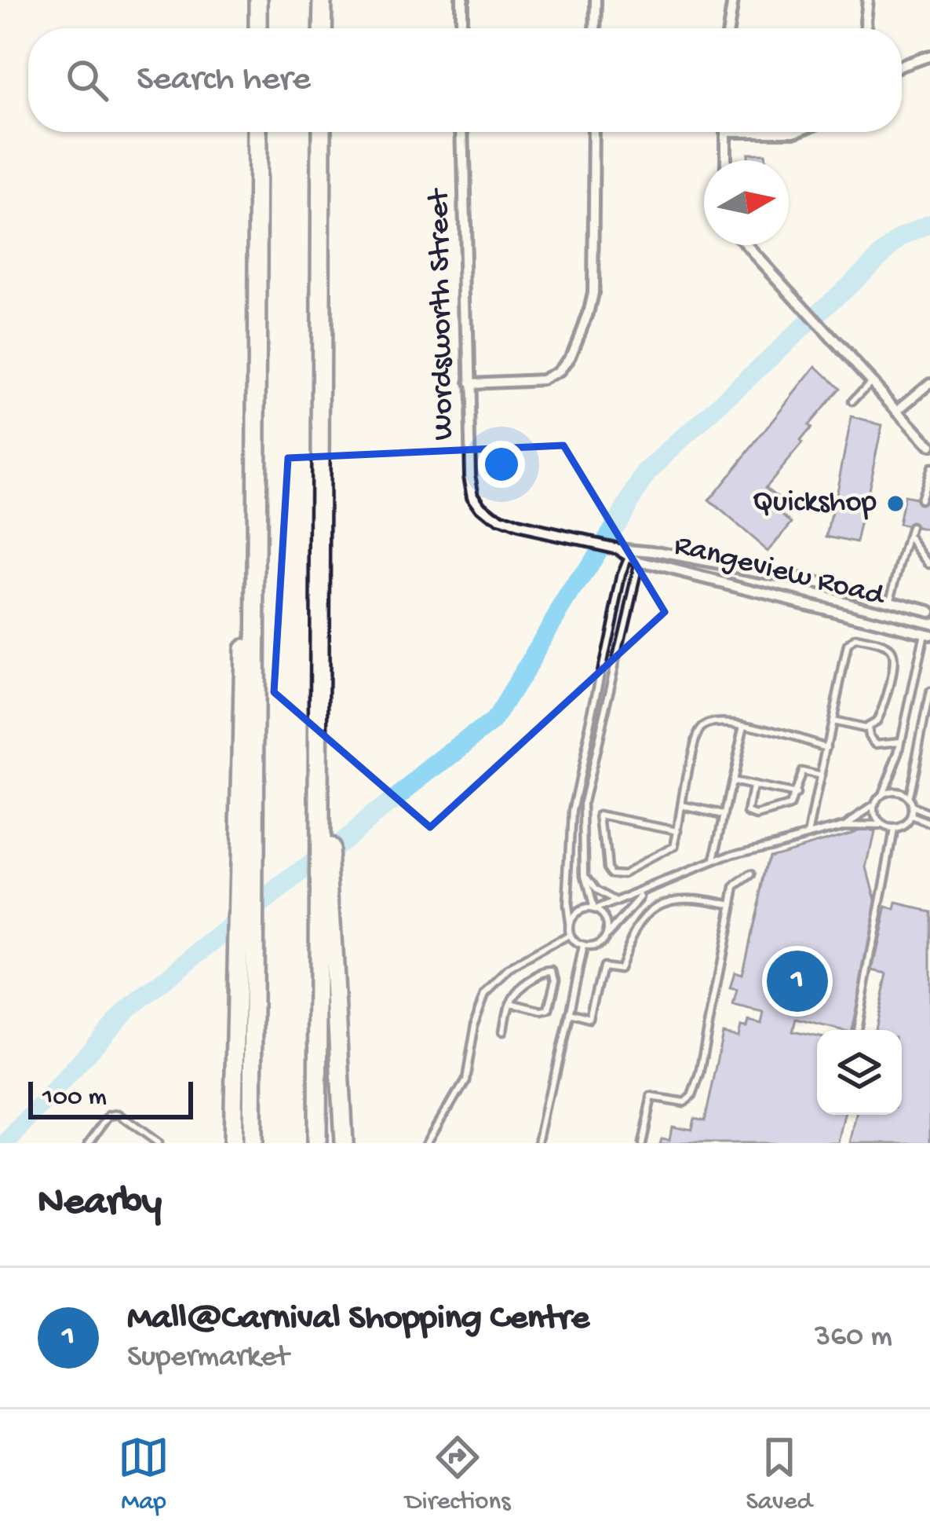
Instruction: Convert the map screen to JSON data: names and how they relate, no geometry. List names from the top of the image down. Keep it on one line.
{"streets":{"street":["Wordsworth Street","Rangeview Road"]},"crossings":[["Wordsworth Street","Rangeview Road"]],"places":["Quickshop"],"scale_bar":"100 m","north":"right","page":{"search":"Search here","pins":"1","scale":"100 m","heading":"Nearby","list":[{"mark":"1","name":"Mall@Carnival Shopping Centre","note":"Supermarket","value":"360 m"}],"nav":["Map","Directions","Saved"]}}
